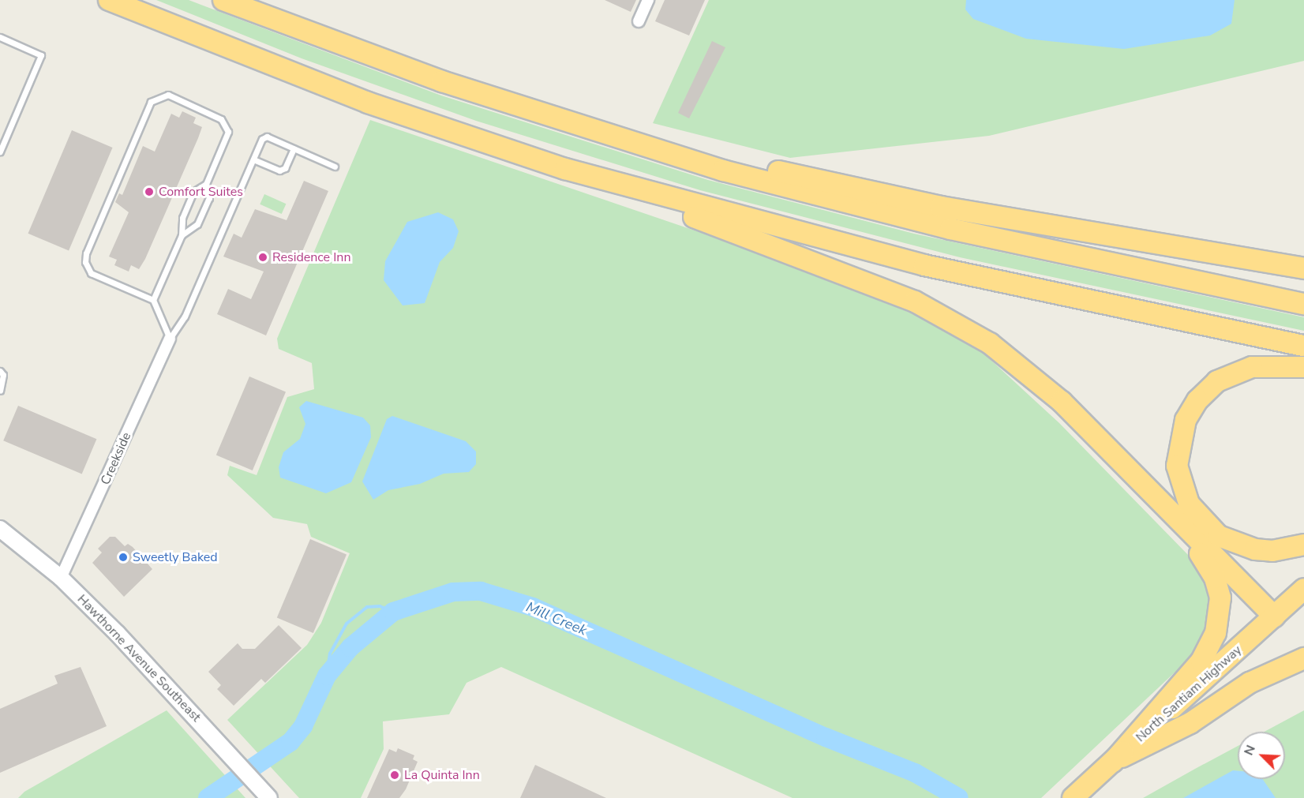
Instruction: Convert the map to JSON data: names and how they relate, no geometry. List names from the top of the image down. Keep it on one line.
{"streets":{"highway":["North Santiam Highway"],"main road":["Hawthorne Avenue Southeast"],"street":["Creekside"]},"crossings":[["Creekside","Hawthorne Avenue Southeast"]],"water":["Mill Creek"],"places":["Comfort Suites","Residence Inn","Sweetly Baked","La Quinta Inn"],"north":"top left"}
